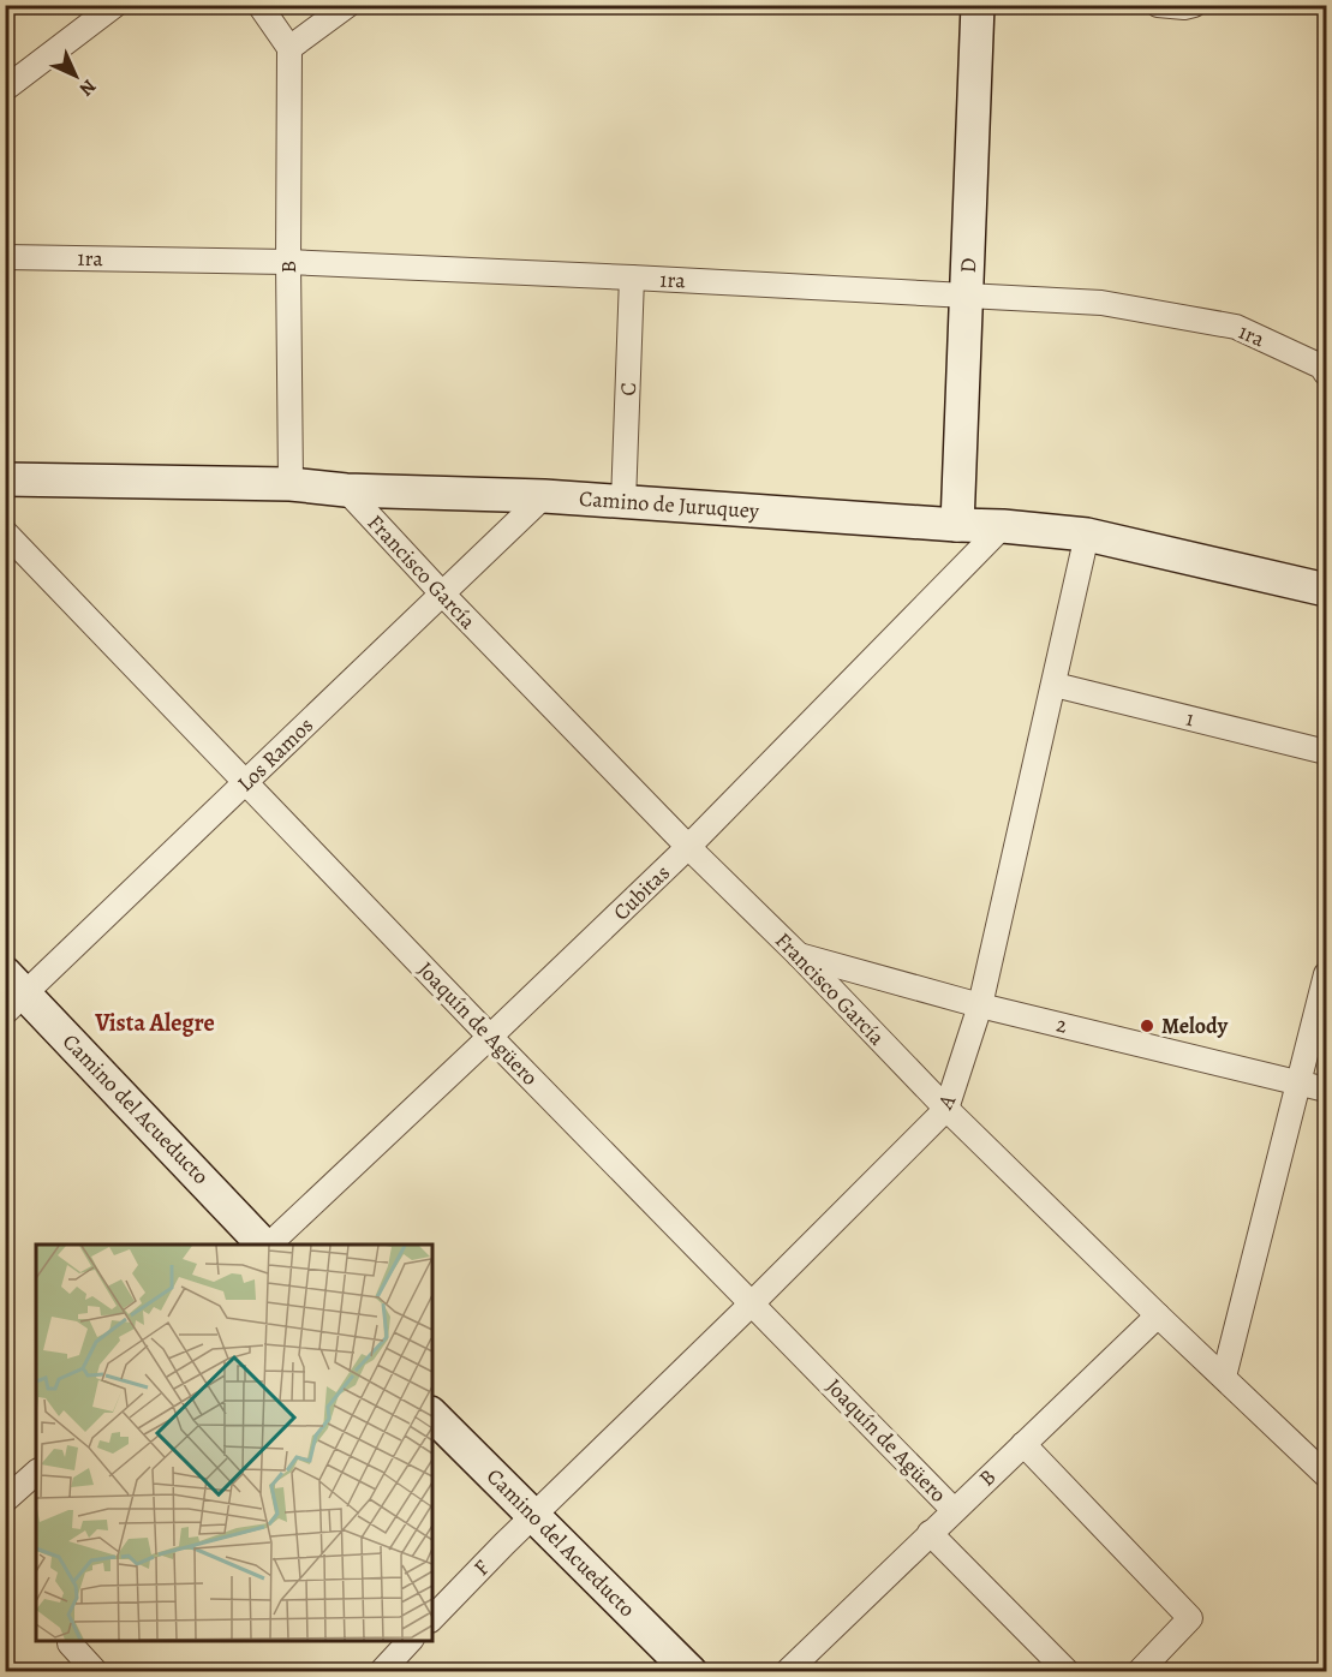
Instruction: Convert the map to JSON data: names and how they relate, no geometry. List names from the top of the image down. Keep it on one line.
{"streets":{"street":["1ra","D","B","C","Camino de Juruquey","Francisco García","1","Los Ramos","Cubitas","Joaquín de Agüero","2","A","Camino del Acueducto","F"]},"crossings":[["1ra","D"],["1ra","B"],["1ra","C"],["D","Camino de Juruquey"],["B","Camino de Juruquey"],["B","Francisco García"],["B","Joaquín de Agüero"],["C","Camino de Juruquey"],["Camino de Juruquey","Francisco García"],["Camino de Juruquey","Los Ramos"],["Camino de Juruquey","Cubitas"],["Camino de Juruquey","A"],["Francisco García","Los Ramos"],["Francisco García","Cubitas"],["Francisco García","2"],["Francisco García","A"],["1","A"],["Los Ramos","Joaquín de Agüero"],["Los Ramos","Camino del Acueducto"],["Cubitas","Joaquín de Agüero"],["Joaquín de Agüero","A"],["2","A"],["A","Camino del Acueducto"],["A","F"],["Camino del Acueducto","F"]],"districts":["Vista Alegre"],"places":["Melody"],"north":"bottom right"}
